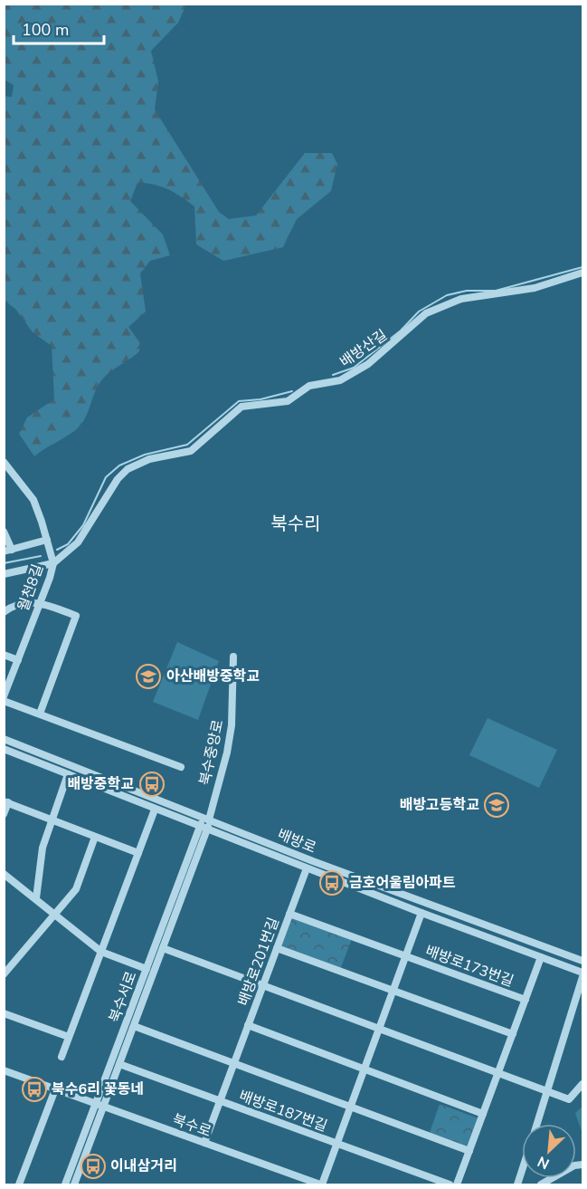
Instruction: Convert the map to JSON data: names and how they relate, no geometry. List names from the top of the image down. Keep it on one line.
{"streets":{"street":["배방산길","월천8길","북수중앙로","배방로","배방로201번길","배방로173번길","북수서로","배방로187번길","북수로"]},"crossings":[["배방산길","월천8길"],["북수중앙로","배방로"],["북수중앙로","북수서로"],["배방로","배방로201번길"],["배방로","배방로173번길"],["배방로","북수서로"],["배방로","배방로187번길"],["배방로201번길","배방로187번길"],["배방로201번길","북수로"],["배방로173번길","배방로187번길"],["북수서로","북수로"],["배방로187번길","북수로"]],"districts":["북수리"],"places":{"school or university":["아산배방중학교","배방고등학교"],"bus stop":["배방중학교","금호어울림아파트","북수6리 꽃동네","이내삼거리"]},"scale_bar":"100 m","north":"bottom left"}
